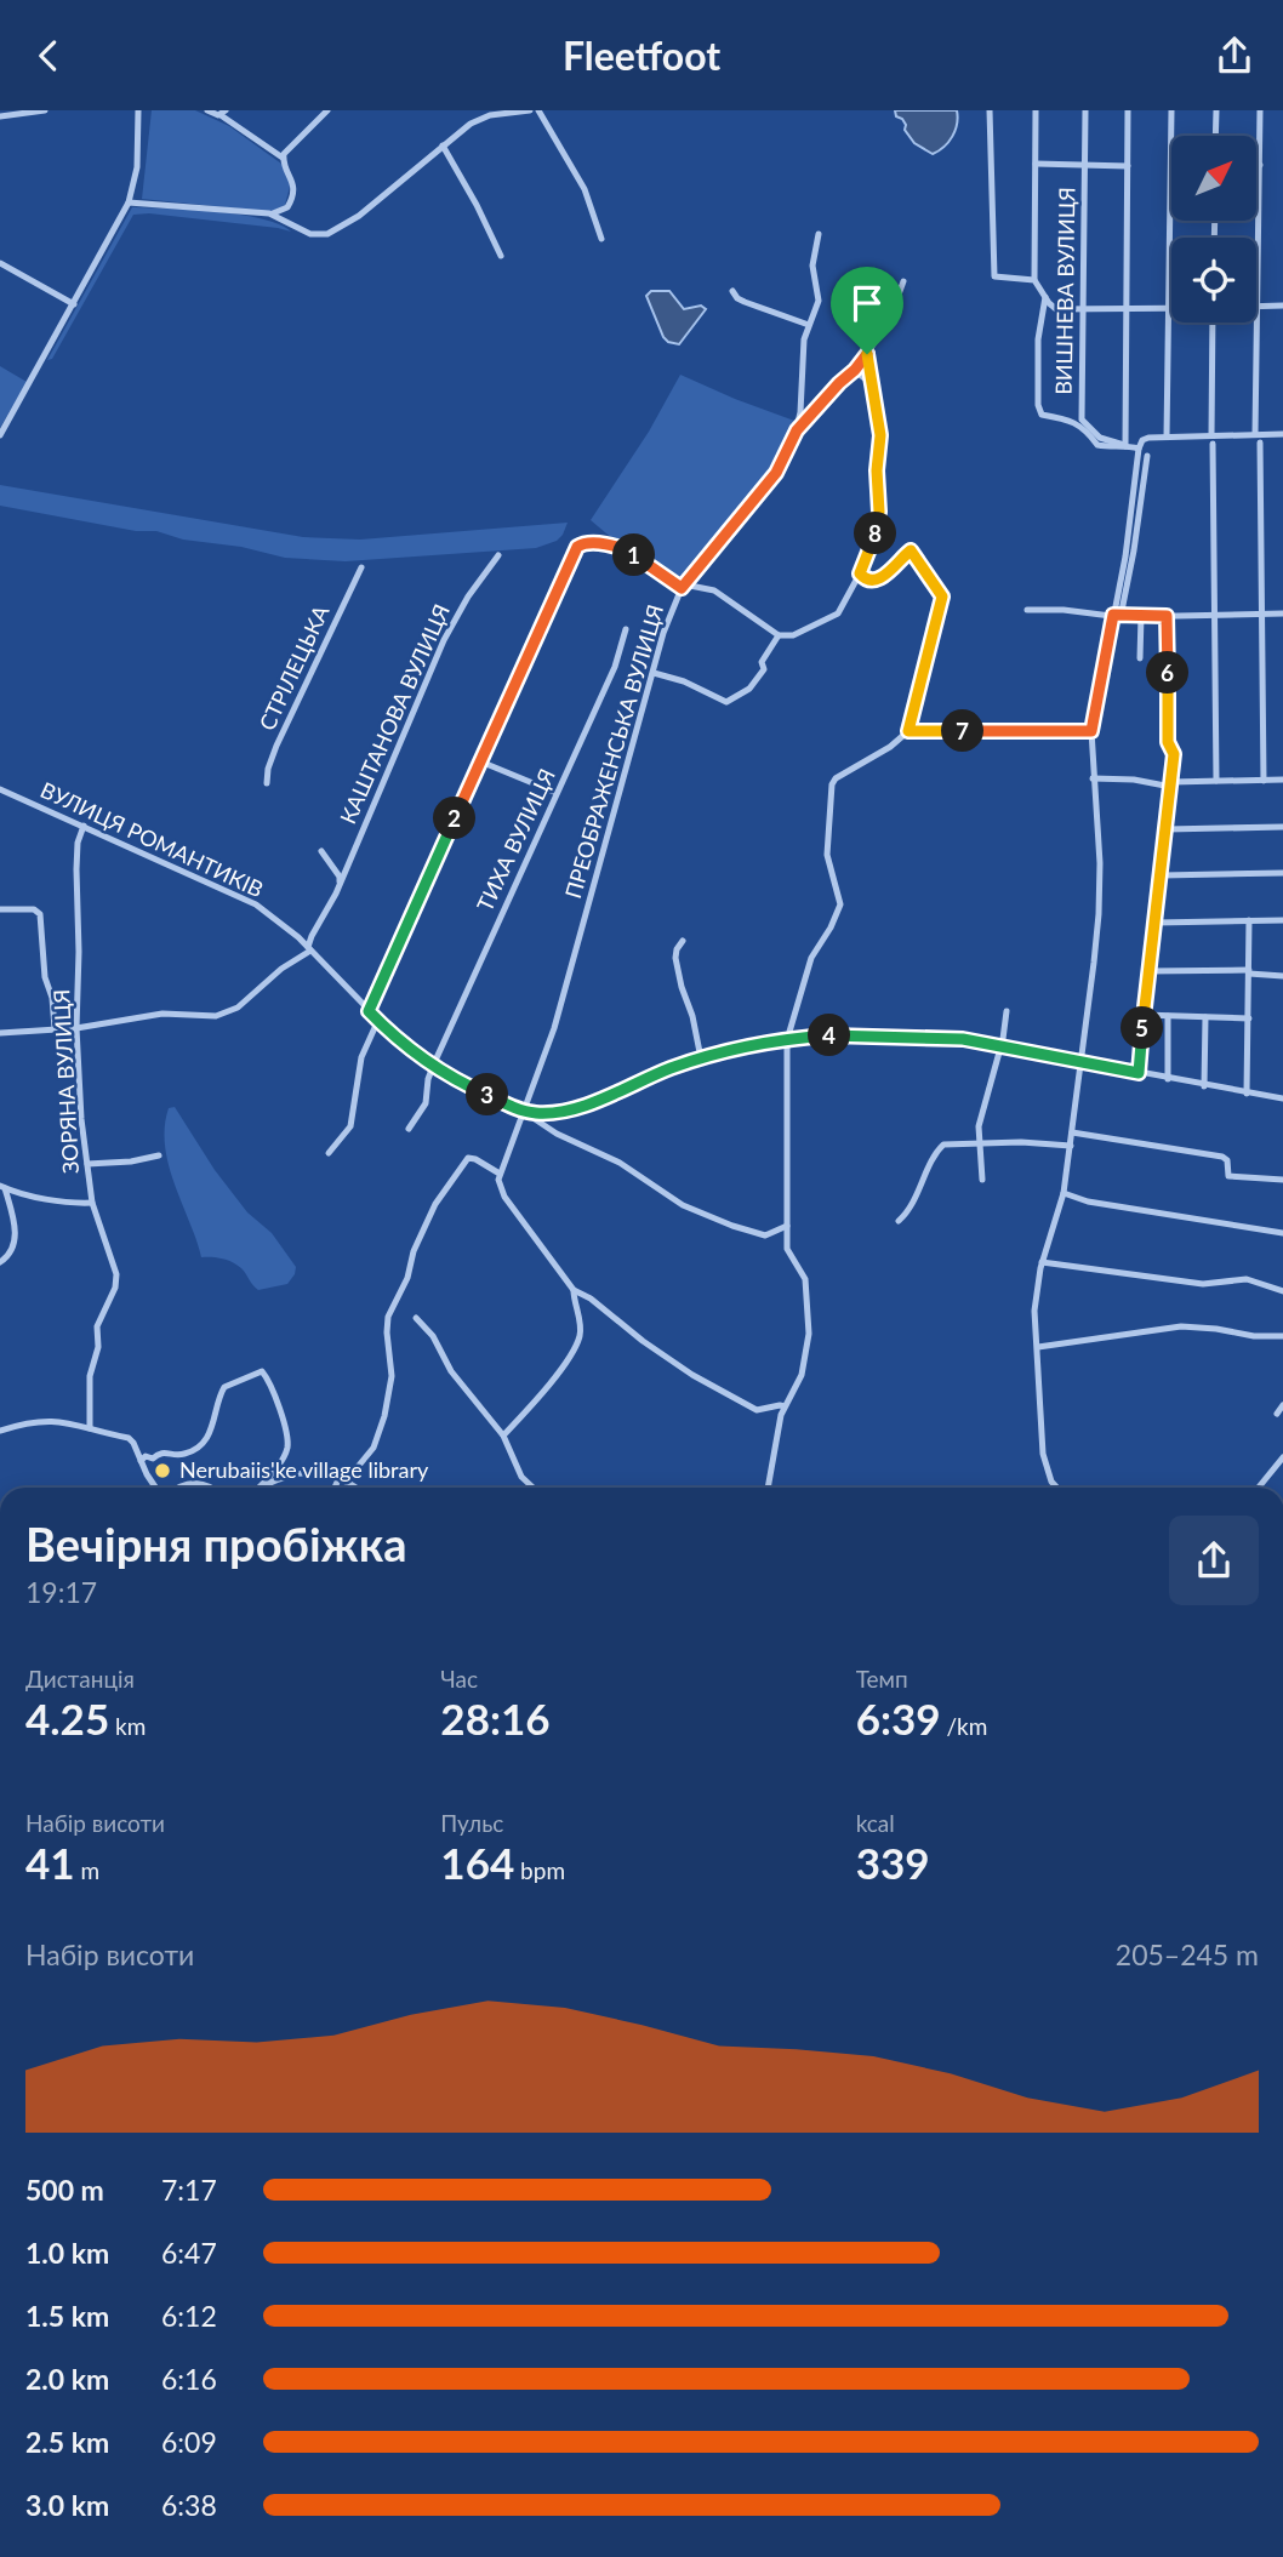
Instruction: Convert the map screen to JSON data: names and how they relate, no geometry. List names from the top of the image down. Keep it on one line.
{"streets":{"street":["ВИШНЕВА ВУЛИЦЯ","СТРІЛЕЦЬКА","КАШТАНОВА ВУЛИЦЯ","ПРЕОБРАЖЕНСЬКА ВУЛИЦЯ","ВУЛИЦЯ РОМАНТИКІВ","ТИХА ВУЛИЦЯ","ЗОРЯНА ВУЛИЦЯ"]},"crossings":[["КАШТАНОВА ВУЛИЦЯ","ВУЛИЦЯ РОМАНТИКІВ"],["ПРЕОБРАЖЕНСЬКА ВУЛИЦЯ","ВУЛИЦЯ РОМАНТИКІВ"],["ВУЛИЦЯ РОМАНТИКІВ","ТИХА ВУЛИЦЯ"],["ВУЛИЦЯ РОМАНТИКІВ","ЗОРЯНА ВУЛИЦЯ"]],"places":["Nerubaiis'ke village library"],"north":"top right","page":{"header":"Fleetfoot","pins":["8","1","6","7","2","5","4","3"],"heading":["Вечірня пробіжка","19:17"],"stats":[["Дистанція","4.25 km"],["Час","28:16"],["Темп","6:39 /km"],["Набір висоти","41 m"],["Пульс","164 bpm"],["kcal","339"]],"chart":["Набір висоти","205–245 m"],"list":[{"name":"500 m","note":"7:17"},{"name":"1.0 km","note":"6:47"},{"name":"1.5 km","note":"6:12"},{"name":"2.0 km","note":"6:16"},{"name":"2.5 km","note":"6:09"},{"name":"3.0 km","note":"6:38"}]}}
